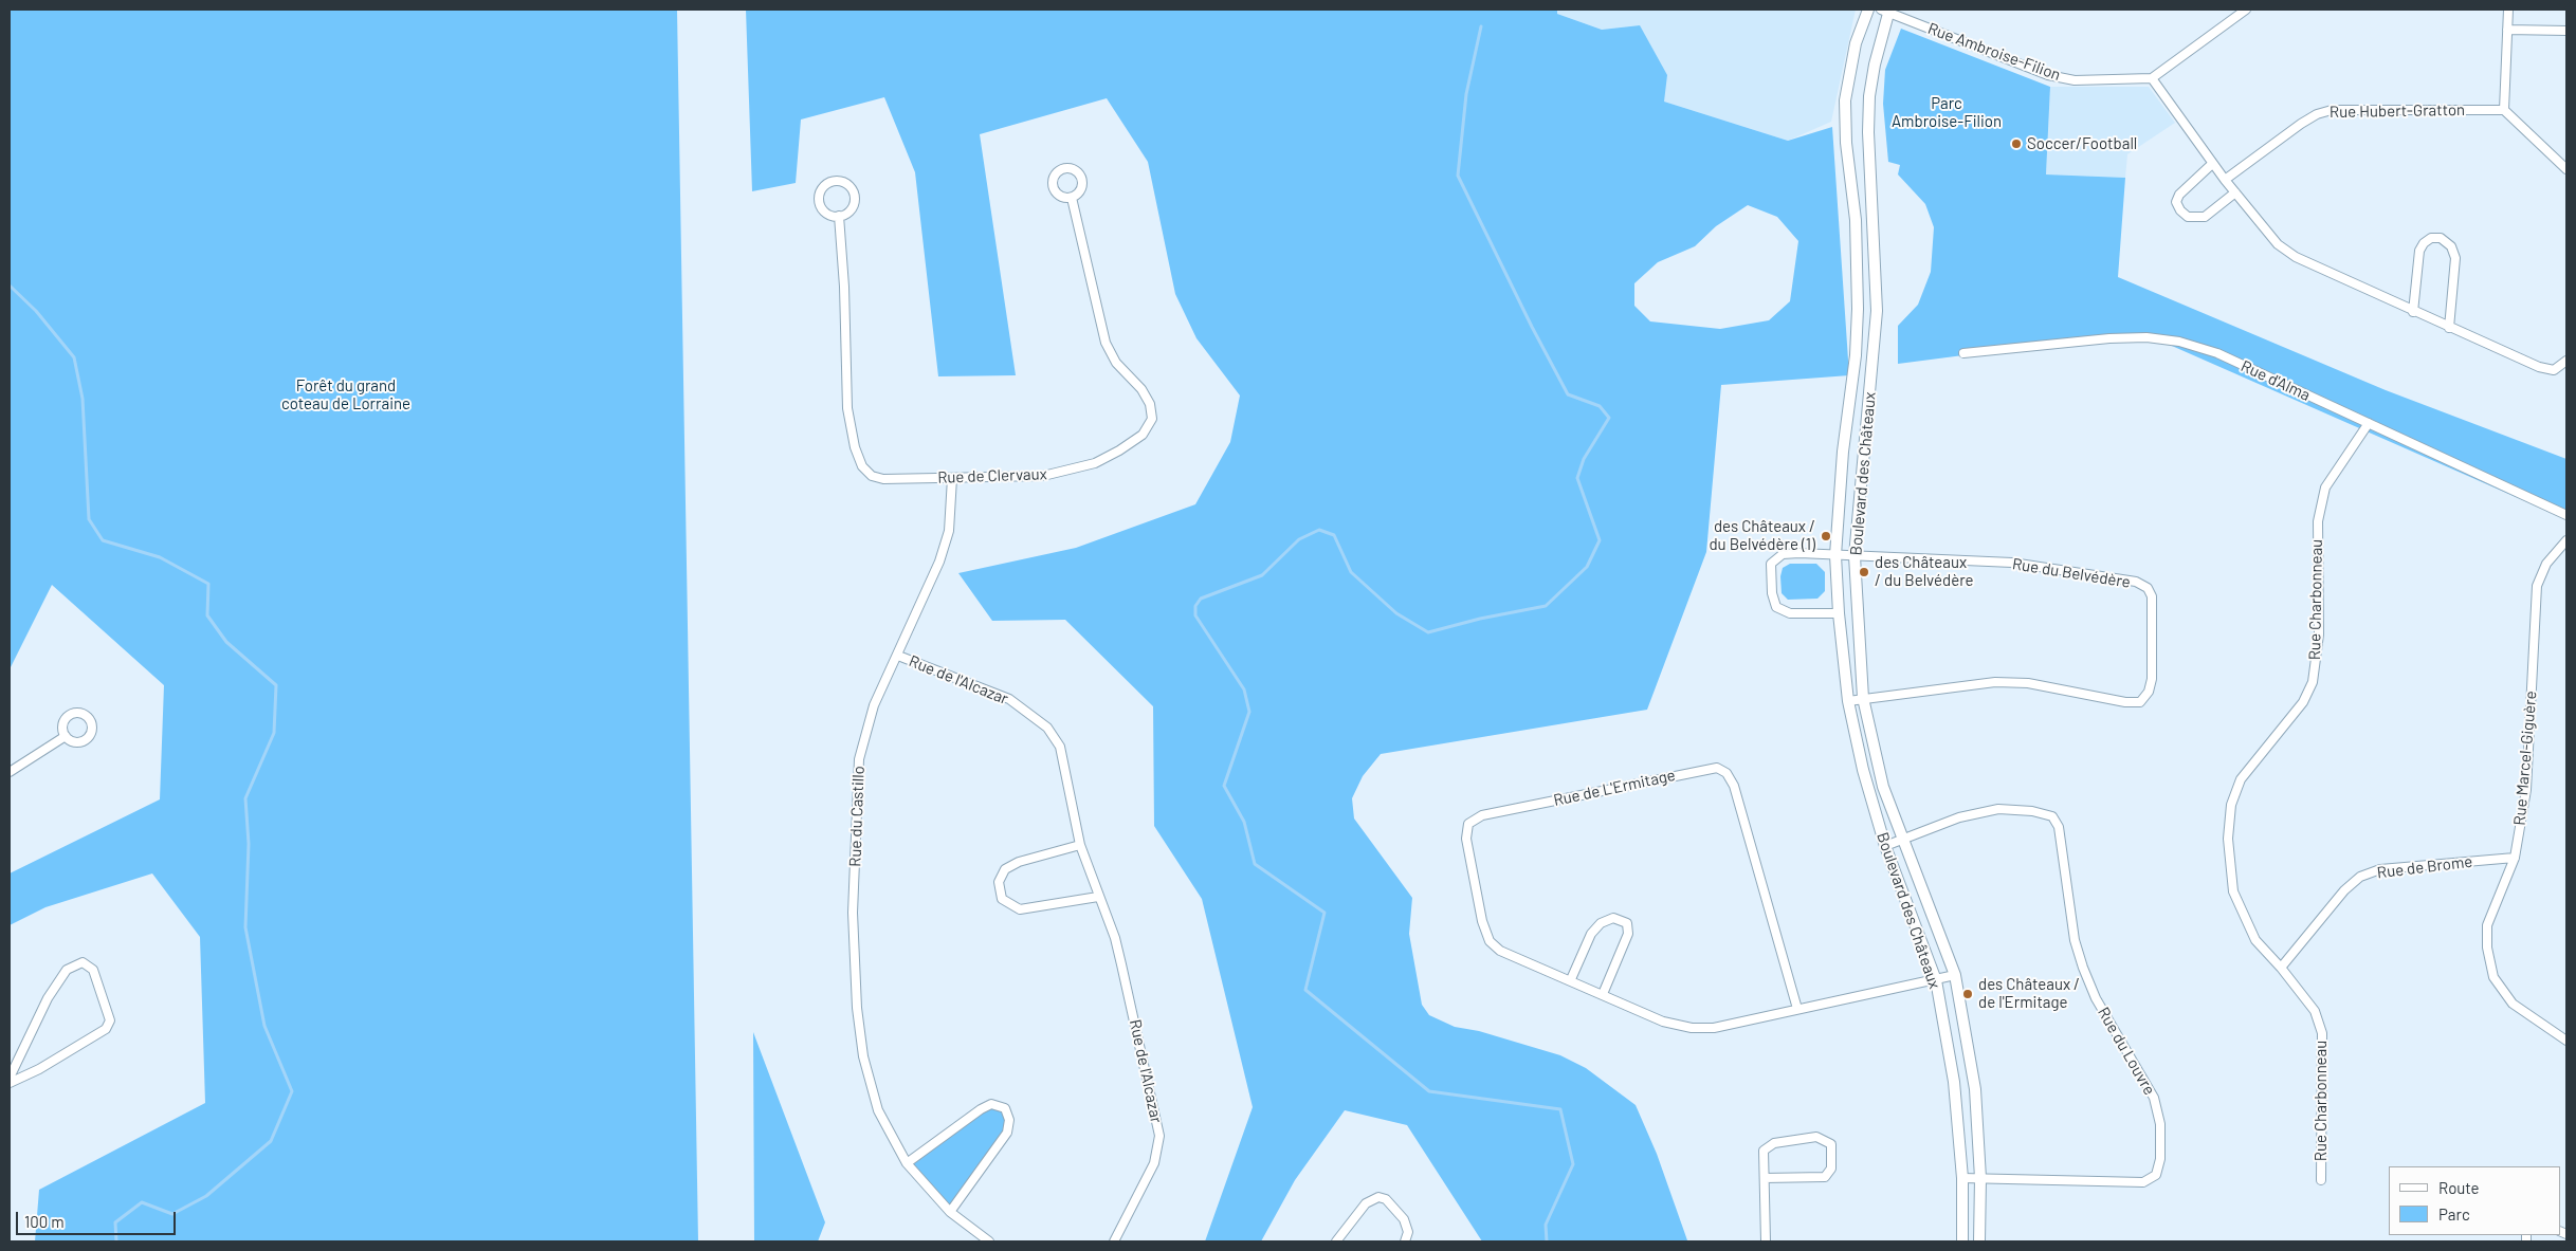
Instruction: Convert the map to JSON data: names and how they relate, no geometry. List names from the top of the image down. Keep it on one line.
{"streets":{"street":["Rue Ambroise-Filion","Rue Hubert-Gratton","Rue d'Alma","Boulevard des Châteaux","Rue de Clervaux","Rue du Belvédère","Rue Charbonneau","Rue de l'Alcazar","Rue Marcel-Giguère","Rue de L'Ermitage","Rue du Castillo","Rue de Brome","Rue du Louvre"]},"crossings":[["Rue Ambroise-Filion","Boulevard des Châteaux"],["Rue d'Alma","Rue Charbonneau"],["Boulevard des Châteaux","Rue du Belvédère"],["Boulevard des Châteaux","Rue de L'Ermitage"],["Boulevard des Châteaux","Rue du Louvre"],["Rue de Clervaux","Rue du Castillo"],["Rue Charbonneau","Rue de Brome"],["Rue de l'Alcazar","Rue du Castillo"],["Rue Marcel-Giguère","Rue de Brome"]],"parks":["Parc Ambroise-Filion","Forêt du grand coteau de Lorraine"],"places":["Soccer/Football","des Châteaux / du Belvédère (1)","des Châteaux / du Belvédère","des Châteaux / de l'Ermitage"],"legend":["Route","Parc"],"scale_bar":"100 m"}
